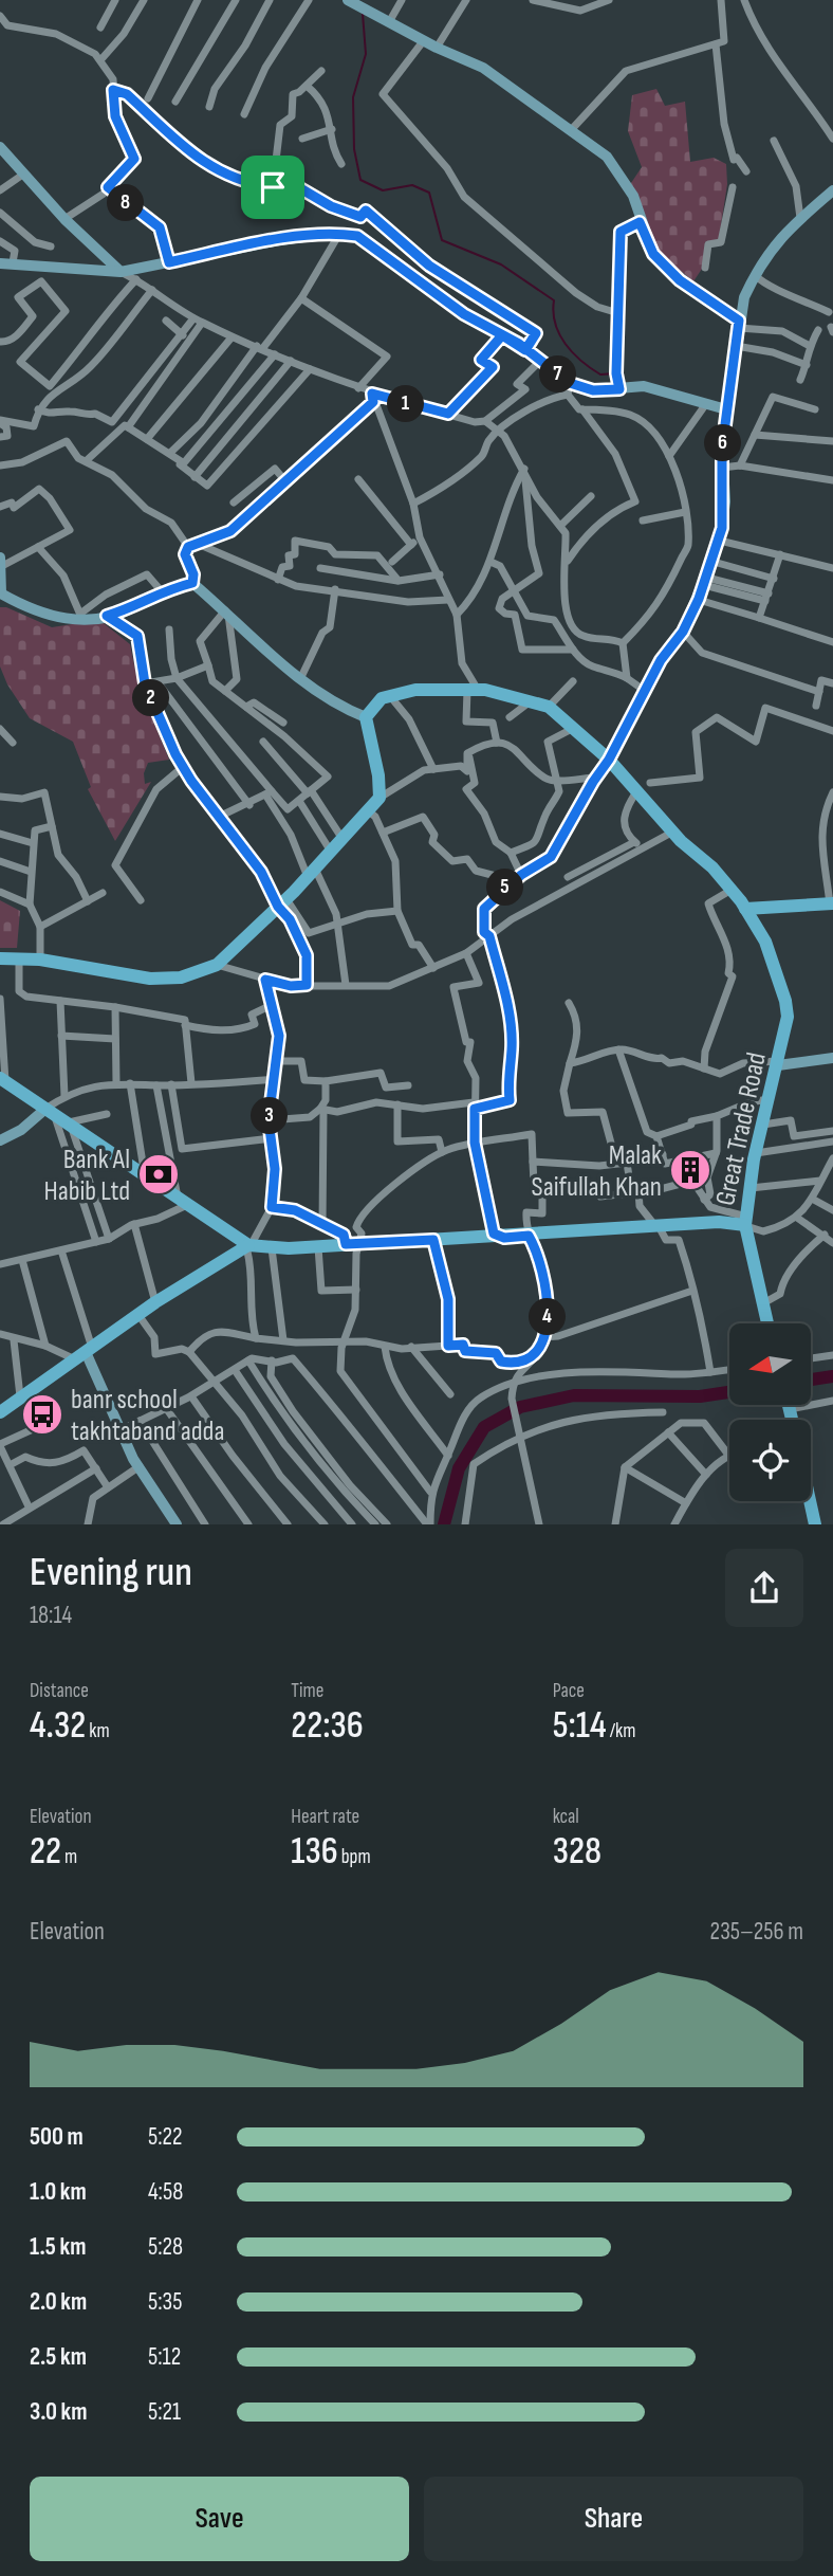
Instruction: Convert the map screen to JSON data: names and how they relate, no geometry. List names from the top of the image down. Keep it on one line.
{"streets":{"main road":["Great Trade Road"]},"places":{"building":["Malak Saifullah Khan"],"bank":["Bank Al Habib Ltd"],"bus stop":["banr school takhtaband adda"]},"north":"left","page":{"pins":["8","7","1","6","2","5","3","4"],"heading":["Evening run","18:14"],"stats":[["Distance","4.32 km"],["Time","22:36"],["Pace","5:14 /km"],["Elevation","22 m"],["Heart rate","136 bpm"],["kcal","328"]],"chart":["Elevation","235–256 m"],"list":[{"name":"500 m","note":"5:22"},{"name":"1.0 km","note":"4:58"},{"name":"1.5 km","note":"5:28"},{"name":"2.0 km","note":"5:35"},{"name":"2.5 km","note":"5:12"},{"name":"3.0 km","note":"5:21"}],"buttons":["Save","Share"]}}
